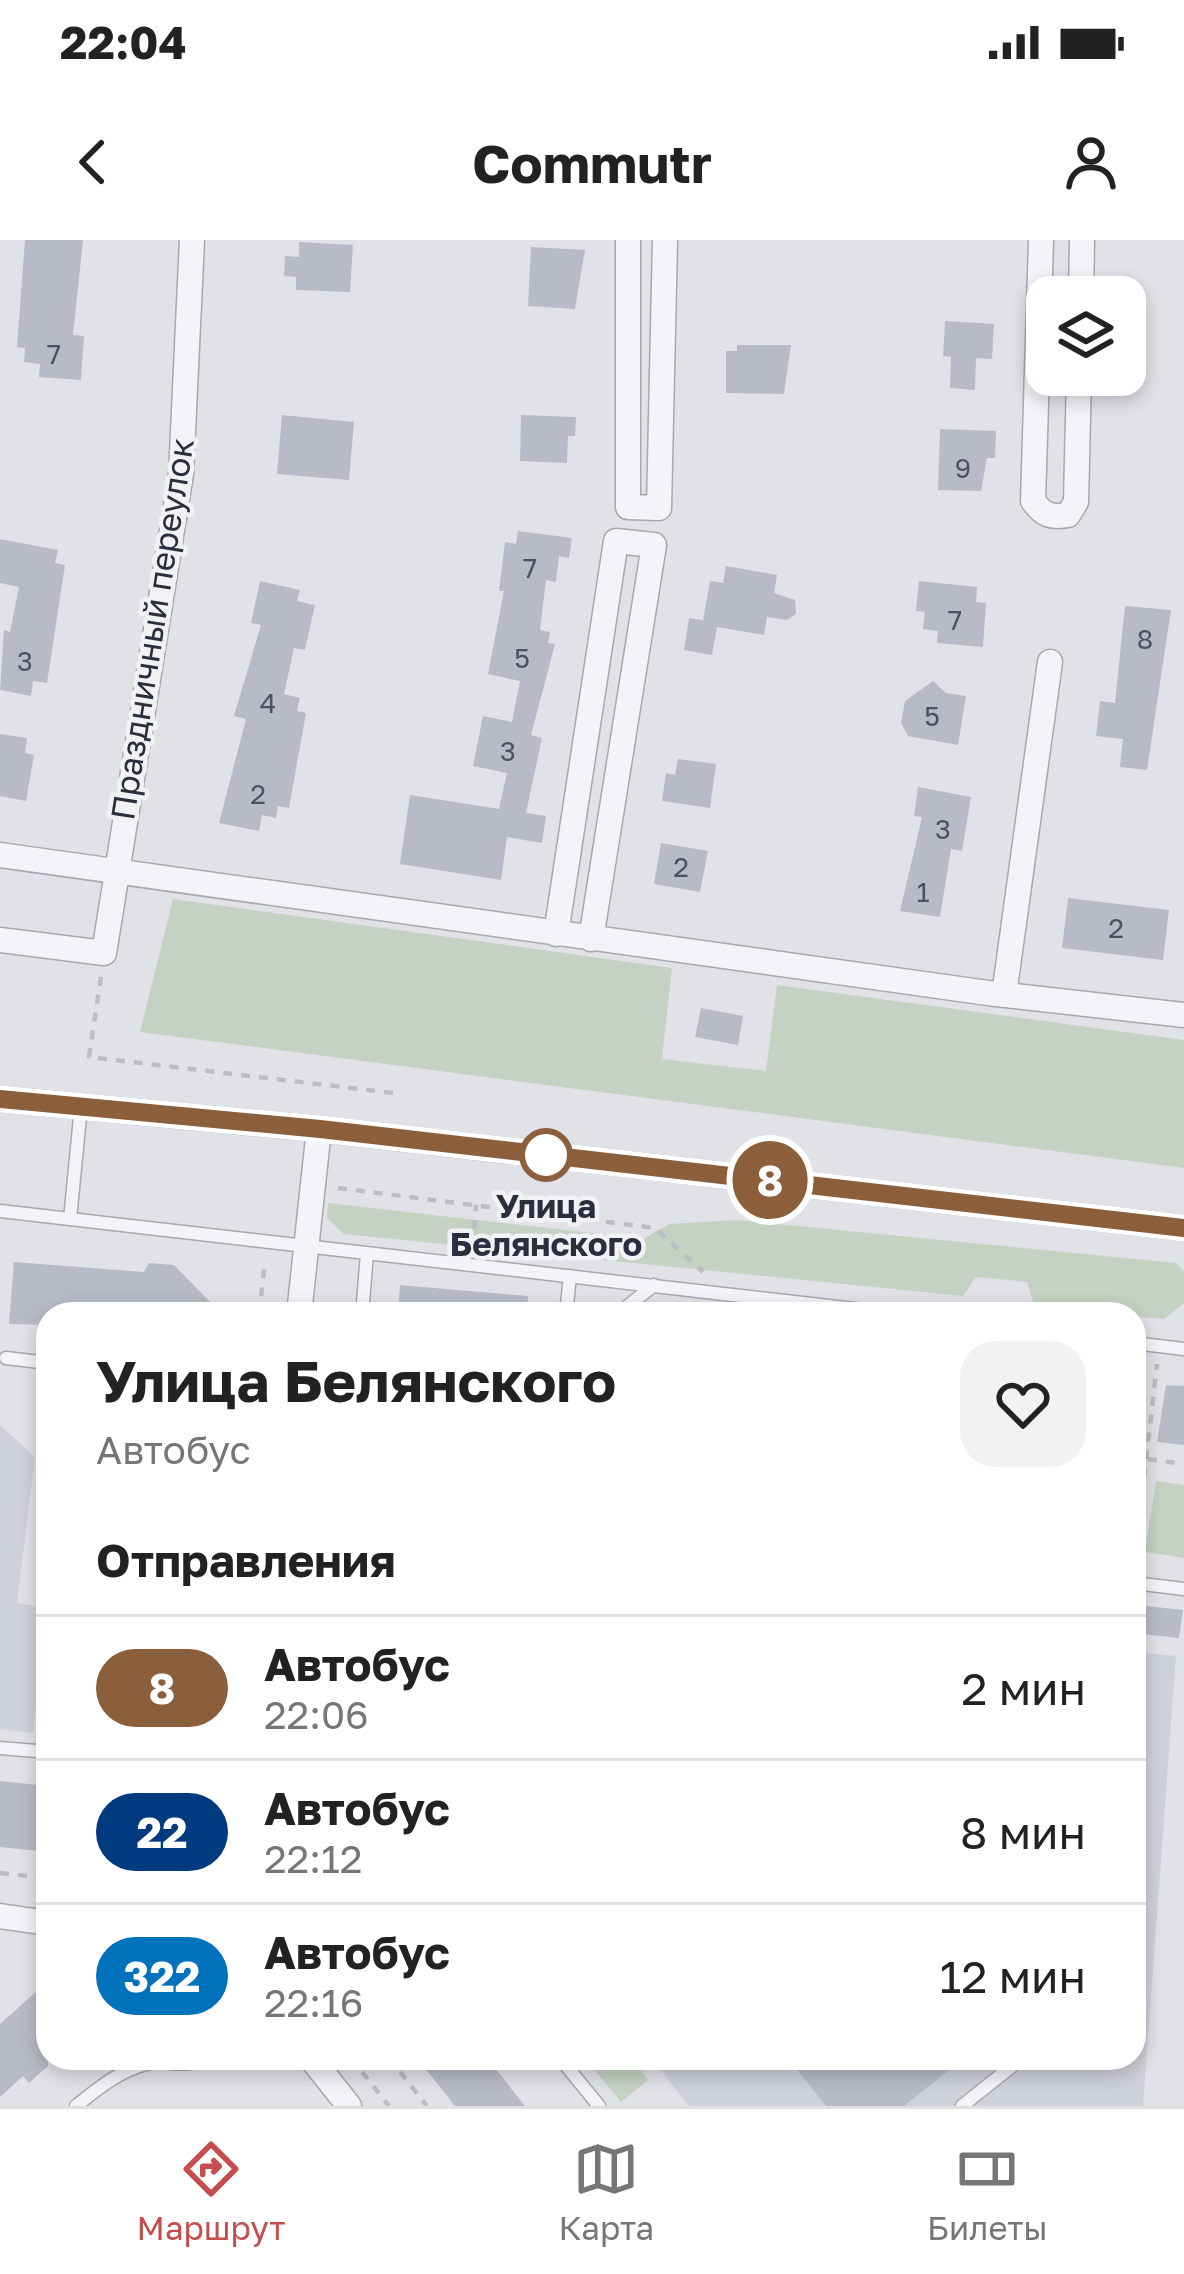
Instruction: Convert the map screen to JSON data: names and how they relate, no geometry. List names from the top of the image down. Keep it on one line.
{"streets":{"street":["Праздничный переулок"]},"places":["Улица Белянского"],"lines":["bus line 8"],"house_numbers":["7","9","7","7","8","5","3","4","5","3","2","3","2","1","2"],"page":{"status":"22:04","header":"Commutr","on_map":"8","heading":[["Улица Белянского","Автобус"],"Отправления"],"list":[{"mark":"8","name":"Автобус","note":"22:06","value":"2 мин"},{"mark":"22","name":"Автобус","note":"22:12","value":"8 мин"},{"mark":"322","name":"Автобус","note":"22:16","value":"12 мин"}],"tabs":["Маршрут","Карта","Билеты"]}}
